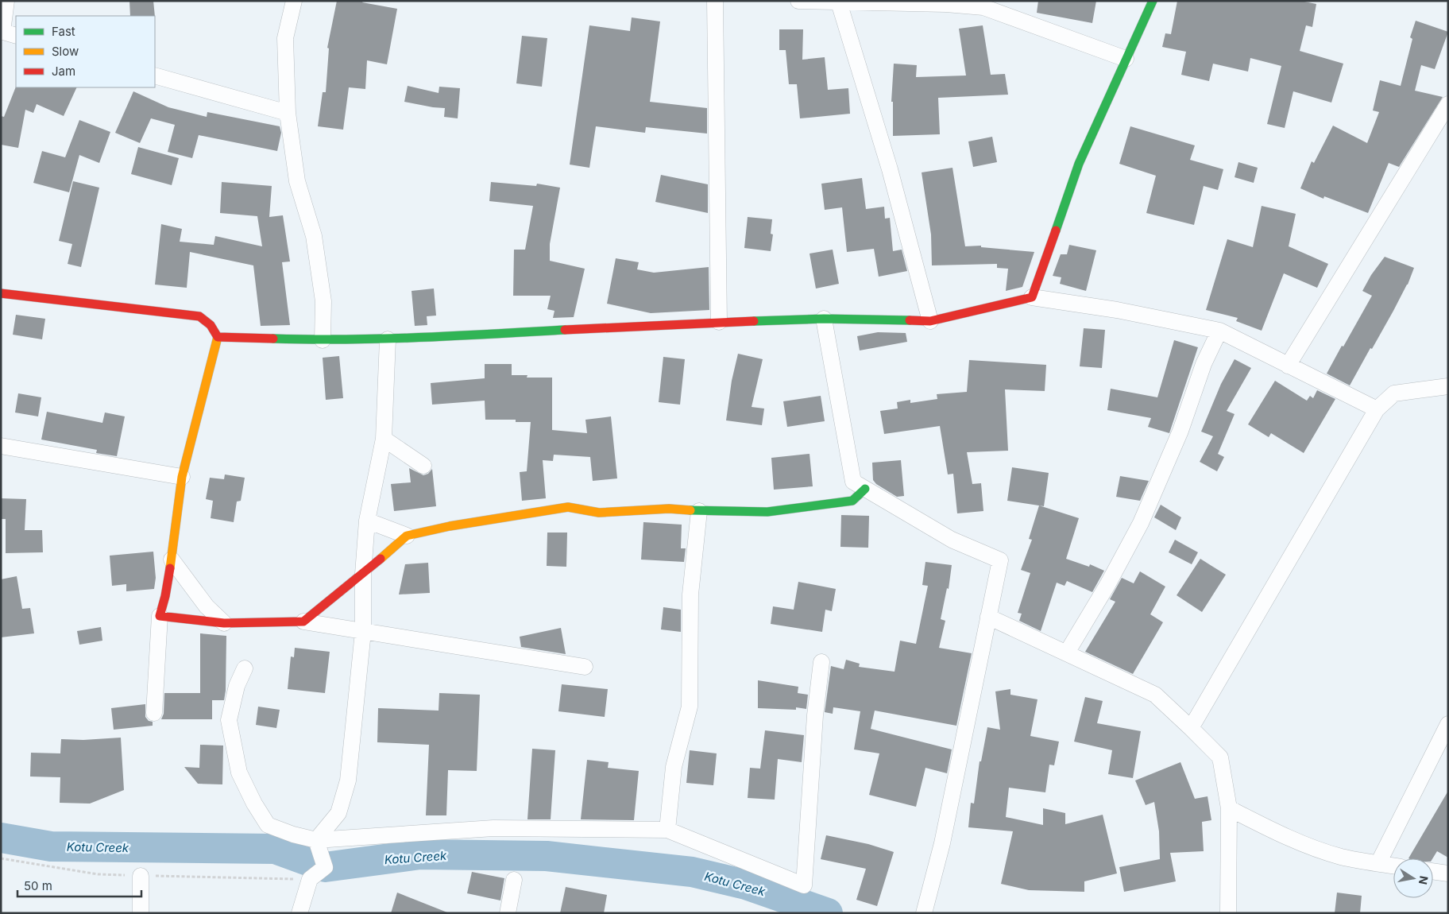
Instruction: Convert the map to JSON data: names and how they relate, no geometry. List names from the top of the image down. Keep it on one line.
{"water":["Kotu Creek"],"legend":["Fast","Slow","Jam"],"scale_bar":"50 m","north":"right"}
